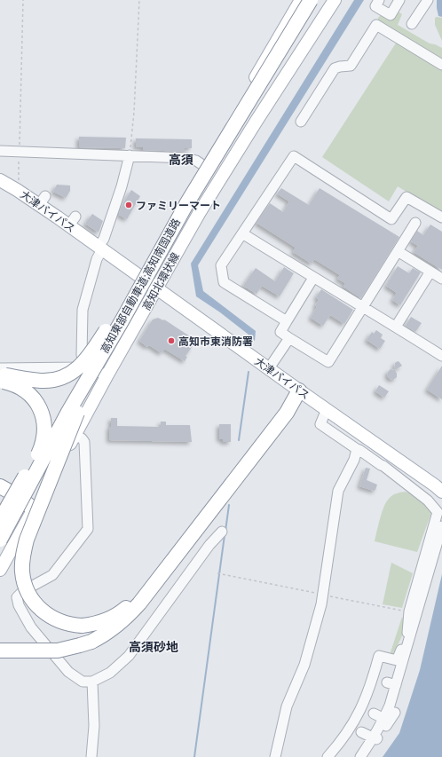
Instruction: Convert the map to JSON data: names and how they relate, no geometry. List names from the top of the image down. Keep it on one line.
{"streets":{"highway":["高知東部自動車道;高知南国道路"],"main road":["大津バイパス","高知北環状線"]},"crossings":[["大津バイパス","高知北環状線"],["大津バイパス","高知東部自動車道;高知南国道路"],["高知北環状線","高知東部自動車道;高知南国道路"]],"districts":["高須","高須砂地"],"places":["ファミリーマート","高知市東消防署"]}
